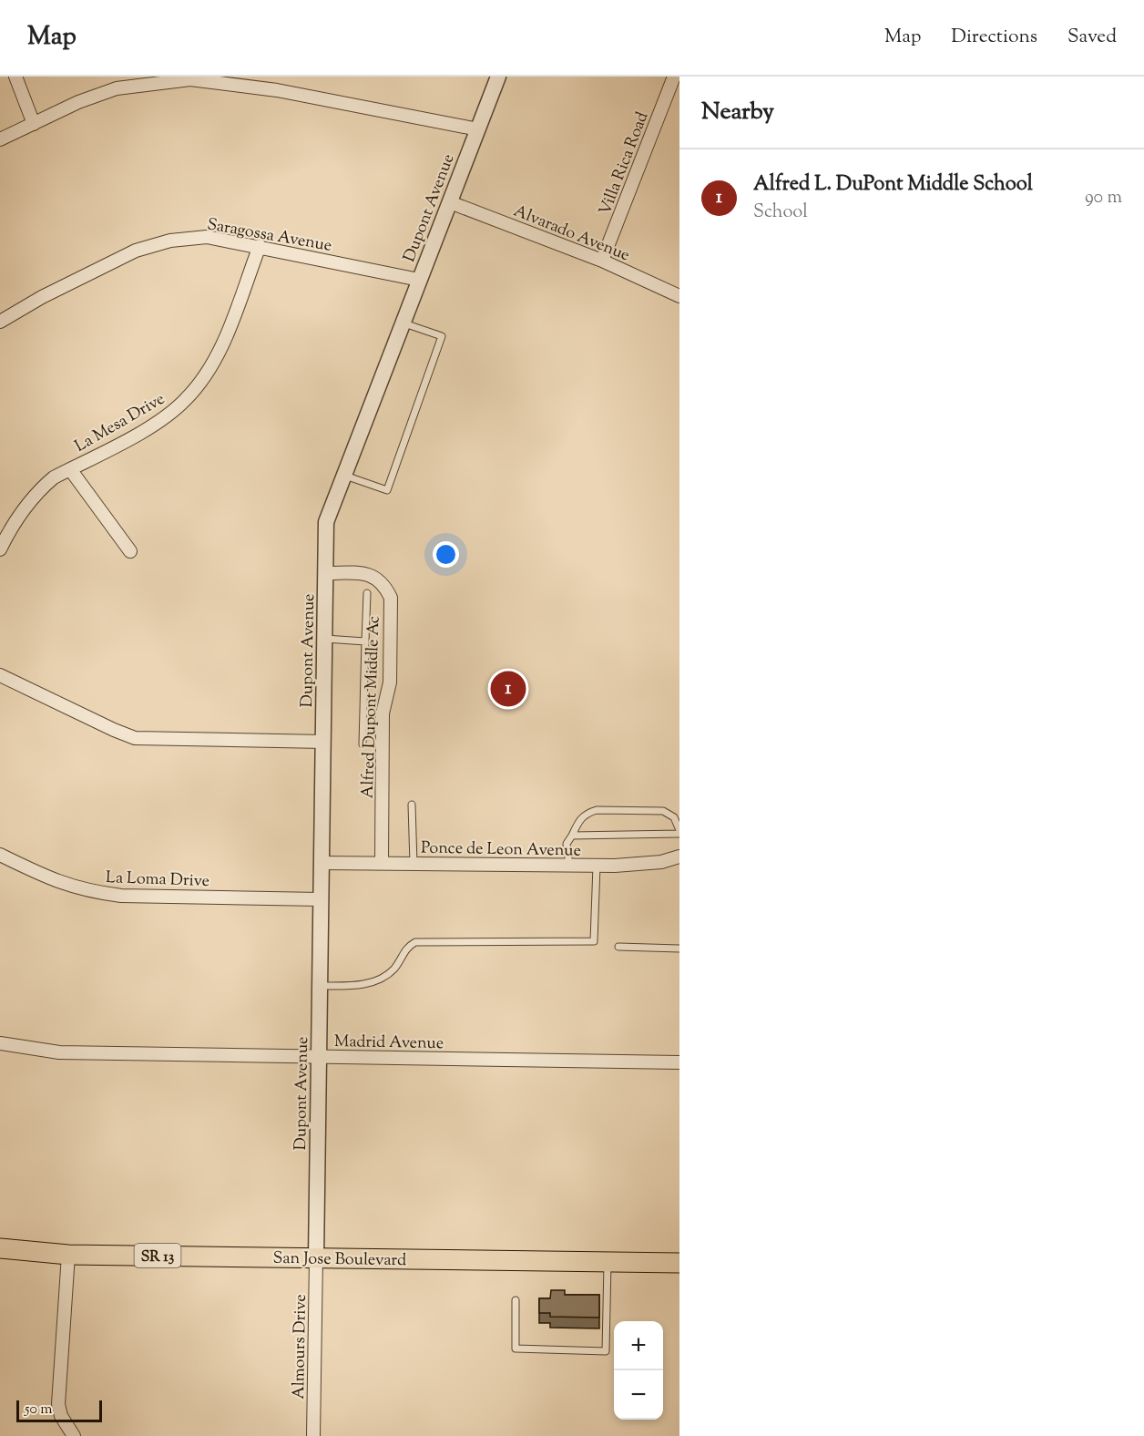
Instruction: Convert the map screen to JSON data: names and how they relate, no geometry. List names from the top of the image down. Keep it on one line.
{"streets":{"main road":["SR 13","San Jose Boulevard"],"street":["Villa Rica Road","Dupont Avenue","Alvarado Avenue","Saragossa Avenue","La Mesa Drive","Alfred Dupont Middle Ac","Ponce de Leon Avenue","La Loma Drive","Madrid Avenue","Almours Drive"]},"crossings":[["Villa Rica Road","Alvarado Avenue"],["Dupont Avenue","Alvarado Avenue"],["Dupont Avenue","Saragossa Avenue"],["Dupont Avenue","Alfred Dupont Middle Ac"],["Dupont Avenue","Ponce de Leon Avenue"],["Dupont Avenue","La Loma Drive"],["Dupont Avenue","Madrid Avenue"],["Dupont Avenue","San Jose Boulevard"],["Dupont Avenue","Almours Drive"],["Saragossa Avenue","La Mesa Drive"],["Alfred Dupont Middle Ac","Ponce de Leon Avenue"],["San Jose Boulevard","Almours Drive"]],"scale_bar":"50 m","page":{"header":"Map","nav":["Map","Directions","Saved"],"heading":"Nearby","list":[{"mark":"1","name":"Alfred L. DuPont Middle School","note":"School","value":"90 m"}],"pins":"1","map_buttons":["+","−"],"scale":"50 m"}}
